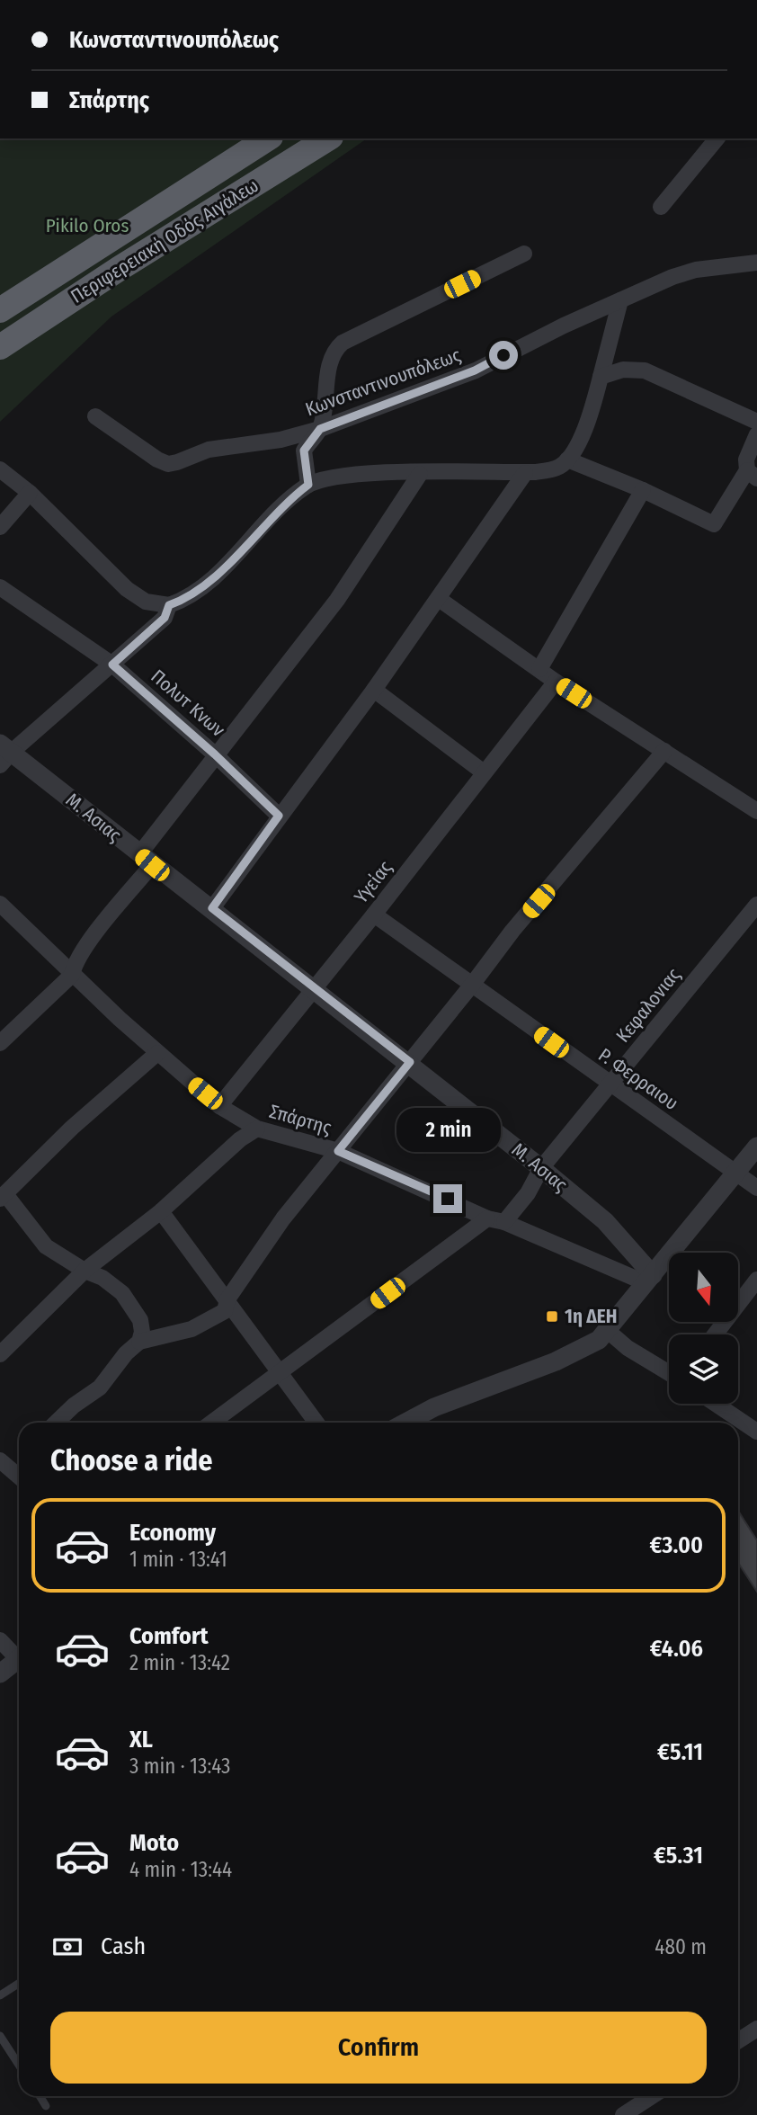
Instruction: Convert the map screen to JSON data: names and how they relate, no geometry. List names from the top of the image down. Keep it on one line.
{"streets":{"highway":["Περιφερειακή Οδός Αιγάλεω"],"street":["Κωνσταντινουπόλεως","Πολυτ Κνων","Μ. Ασιας","Υγείας","Κεφαλονιας","Ρ. Φερραιου","Σπάρτης"]},"crossings":[["Μ. Ασιας","Υγείας"],["Μ. Ασιας","Κεφαλονιας"],["Μ. Ασιας","Σπάρτης"],["Υγείας","Ρ. Φερραιου"],["Υγείας","Σπάρτης"],["Κεφαλονιας","Ρ. Φερραιου"],["Κεφαλονιας","Σπάρτης"]],"parks":["Pikilo Oros"],"places":{"transit":["1η ΔΕΗ"]},"north":"bottom","page":{"banner":["Κωνσταντινουπόλεως","Σπάρτης"],"bubble":"2 min","heading":"Choose a ride","list":[{"name":"Economy","note":"1 min · 13:41","value":"€3.00"},{"name":"Comfort","note":"2 min · 13:42","value":"€4.06"},{"name":"XL","note":"3 min · 13:43","value":"€5.11"},{"name":"Moto","note":"4 min · 13:44","value":"€5.31"}],"pay":["Cash","480 m"],"buttons":"Confirm"}}
